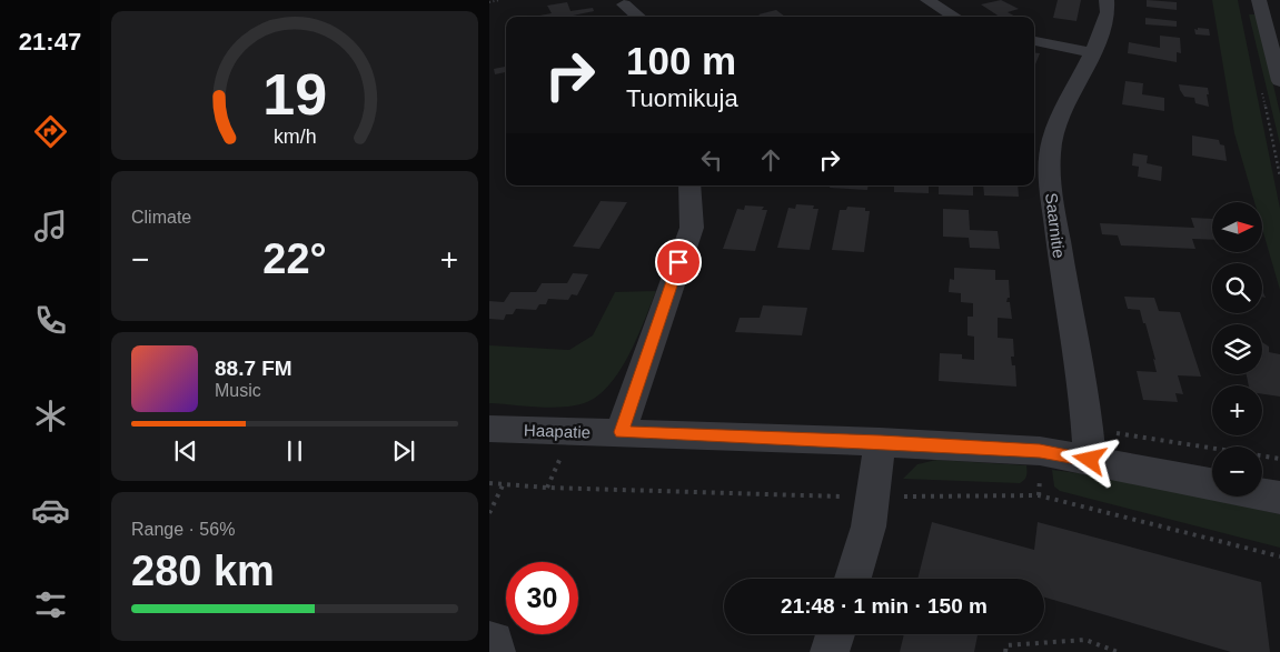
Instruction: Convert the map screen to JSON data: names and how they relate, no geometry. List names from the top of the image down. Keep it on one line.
{"streets":{"street":["Saarnitie","Haapatie"]},"crossings":[["Saarnitie","Haapatie"]],"north":"right","page":{"tabs":"21:47","turn":["100 m","Tuomikuja"],"tile":["Climate",["Range · 56%","280 km"]],"map_buttons":["+","−"],"heat":["−","22°","+"],"song":["88.7 FM","Music"],"limit":"30","trip":"21:48 · 1 min · 150 m","gauge":["19","km/h"]}}
